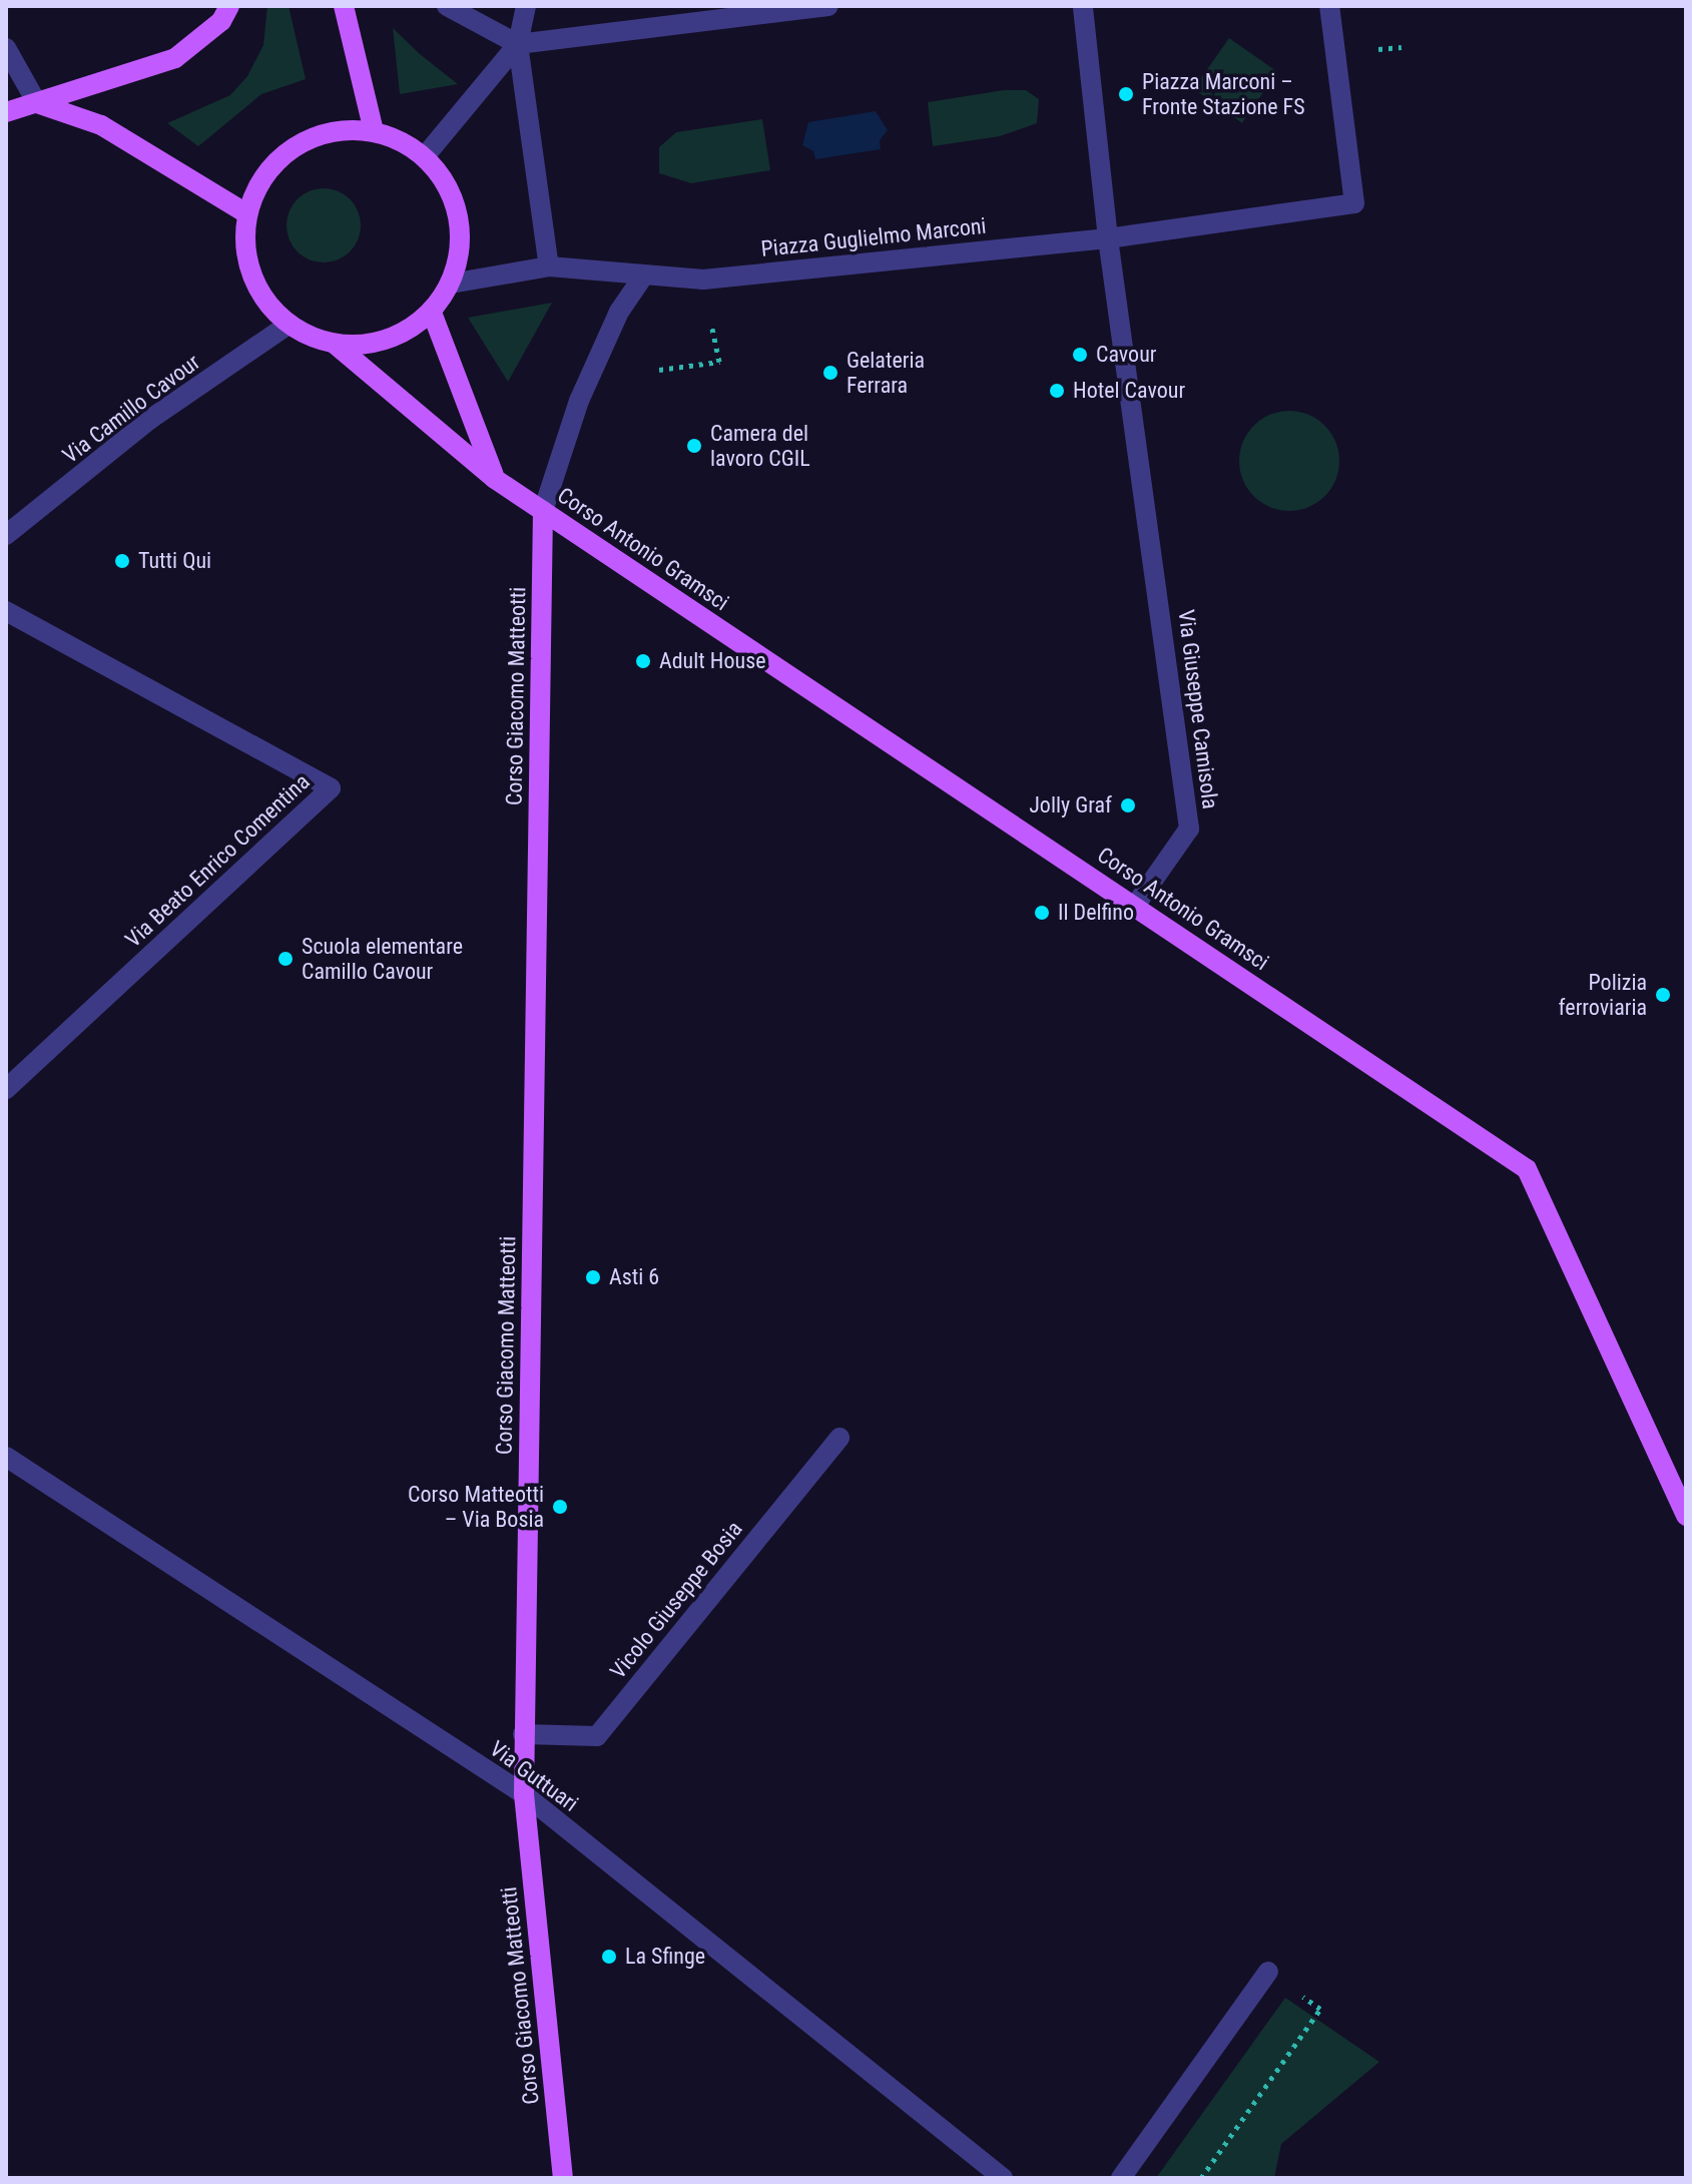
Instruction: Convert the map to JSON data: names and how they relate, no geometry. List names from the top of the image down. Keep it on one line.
{"streets":{"main road":["Corso Antonio Gramsci","Corso Giacomo Matteotti"],"street":["Piazza Guglielmo Marconi","Via Camillo Cavour","Via Giuseppe Camisola","Via Beato Enrico Comentina","Vicolo Giuseppe Bosia","Via Guttuari"]},"crossings":[["Piazza Guglielmo Marconi","Via Camillo Cavour"],["Piazza Guglielmo Marconi","Corso Antonio Gramsci"],["Piazza Guglielmo Marconi","Via Giuseppe Camisola"],["Via Camillo Cavour","Corso Antonio Gramsci"],["Corso Antonio Gramsci","Corso Giacomo Matteotti"],["Corso Antonio Gramsci","Via Giuseppe Camisola"],["Corso Giacomo Matteotti","Vicolo Giuseppe Bosia"],["Corso Giacomo Matteotti","Via Guttuari"]],"places":["Piazza Marconi – Fronte Stazione FS","Cavour","Gelateria Ferrara","Hotel Cavour","Camera del lavoro CGIL","Tutti Qui","Adult House","Jolly Graf","Il Delfino","Scuola elementare Camillo Cavour","Polizia ferroviaria","Asti 6","Corso Matteotti – Via Bosia","La Sfinge"]}
